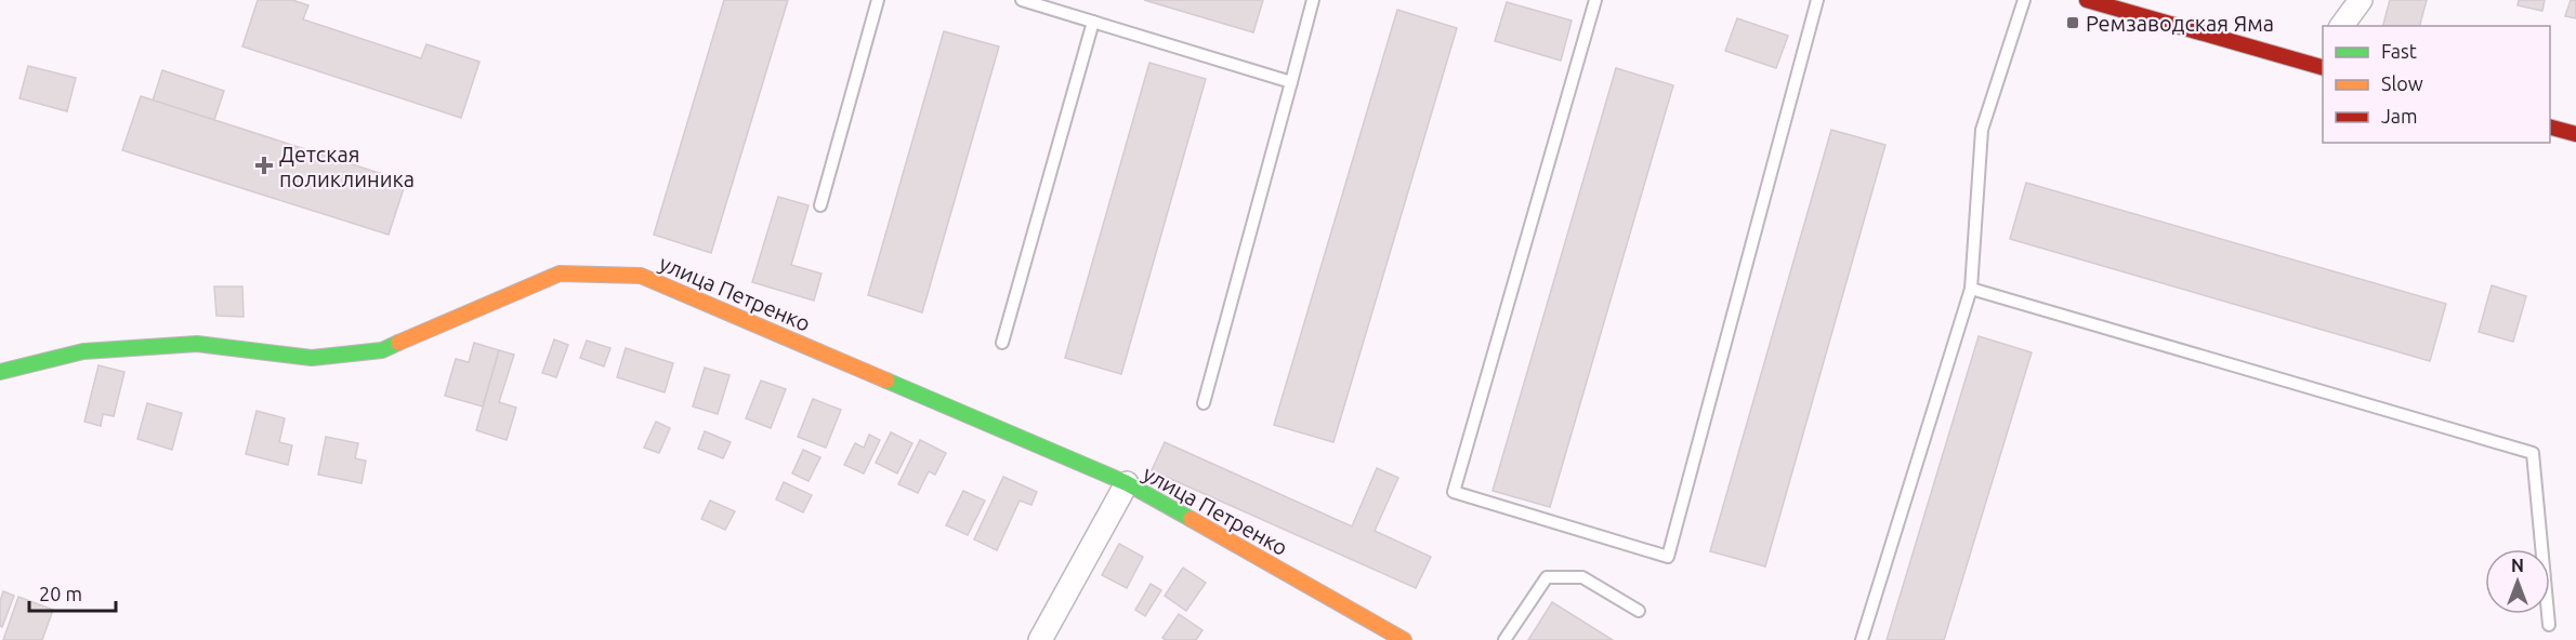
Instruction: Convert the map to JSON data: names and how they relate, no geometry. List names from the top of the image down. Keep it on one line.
{"streets":{"street":["улица Петренко"]},"places":{"transit":["Ремзаводская Яма"],"health":["Детская поликлиника"]},"legend":["Fast","Slow","Jam"],"scale_bar":"20 m","north":"top"}
